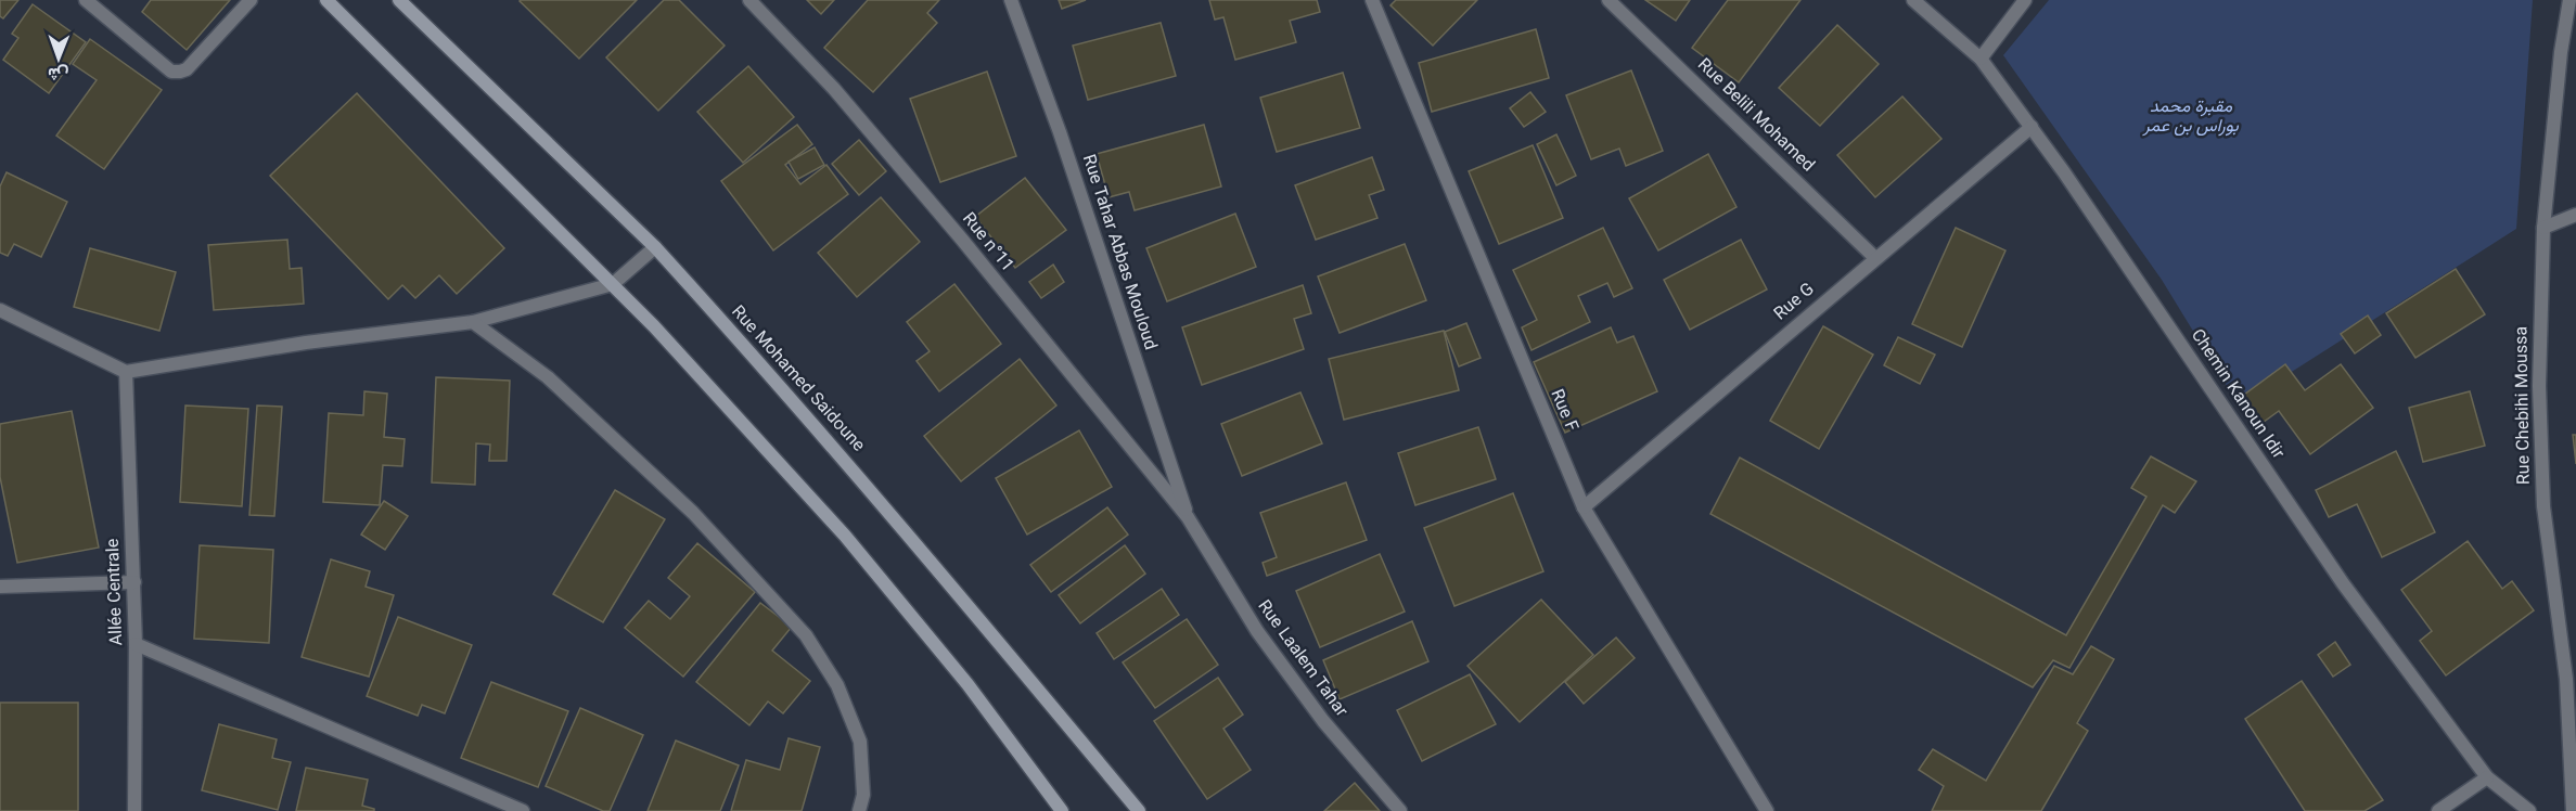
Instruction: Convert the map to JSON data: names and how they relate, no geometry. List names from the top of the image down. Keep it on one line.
{"streets":{"main road":["Rue Mohamed Saidoune"],"street":["Rue Belili Mohamed","Rue n°11","Rue Tahar Abbas Mouloud","Rue G","Chemin Kanoun Idir","Rue Chebihi Moussa","Rue F","Allée Centrale","Rue Laalem Tahar"]},"crossings":[["Rue Belili Mohamed","Rue G"],["Rue n°11","Rue Tahar Abbas Mouloud"],["Rue n°11","Rue Laalem Tahar"],["Rue Tahar Abbas Mouloud","Rue Laalem Tahar"],["Rue G","Chemin Kanoun Idir"],["Rue G","Rue F"]],"parks":["مقبرة محمد بوراس بن عمر"],"north":"bottom"}
